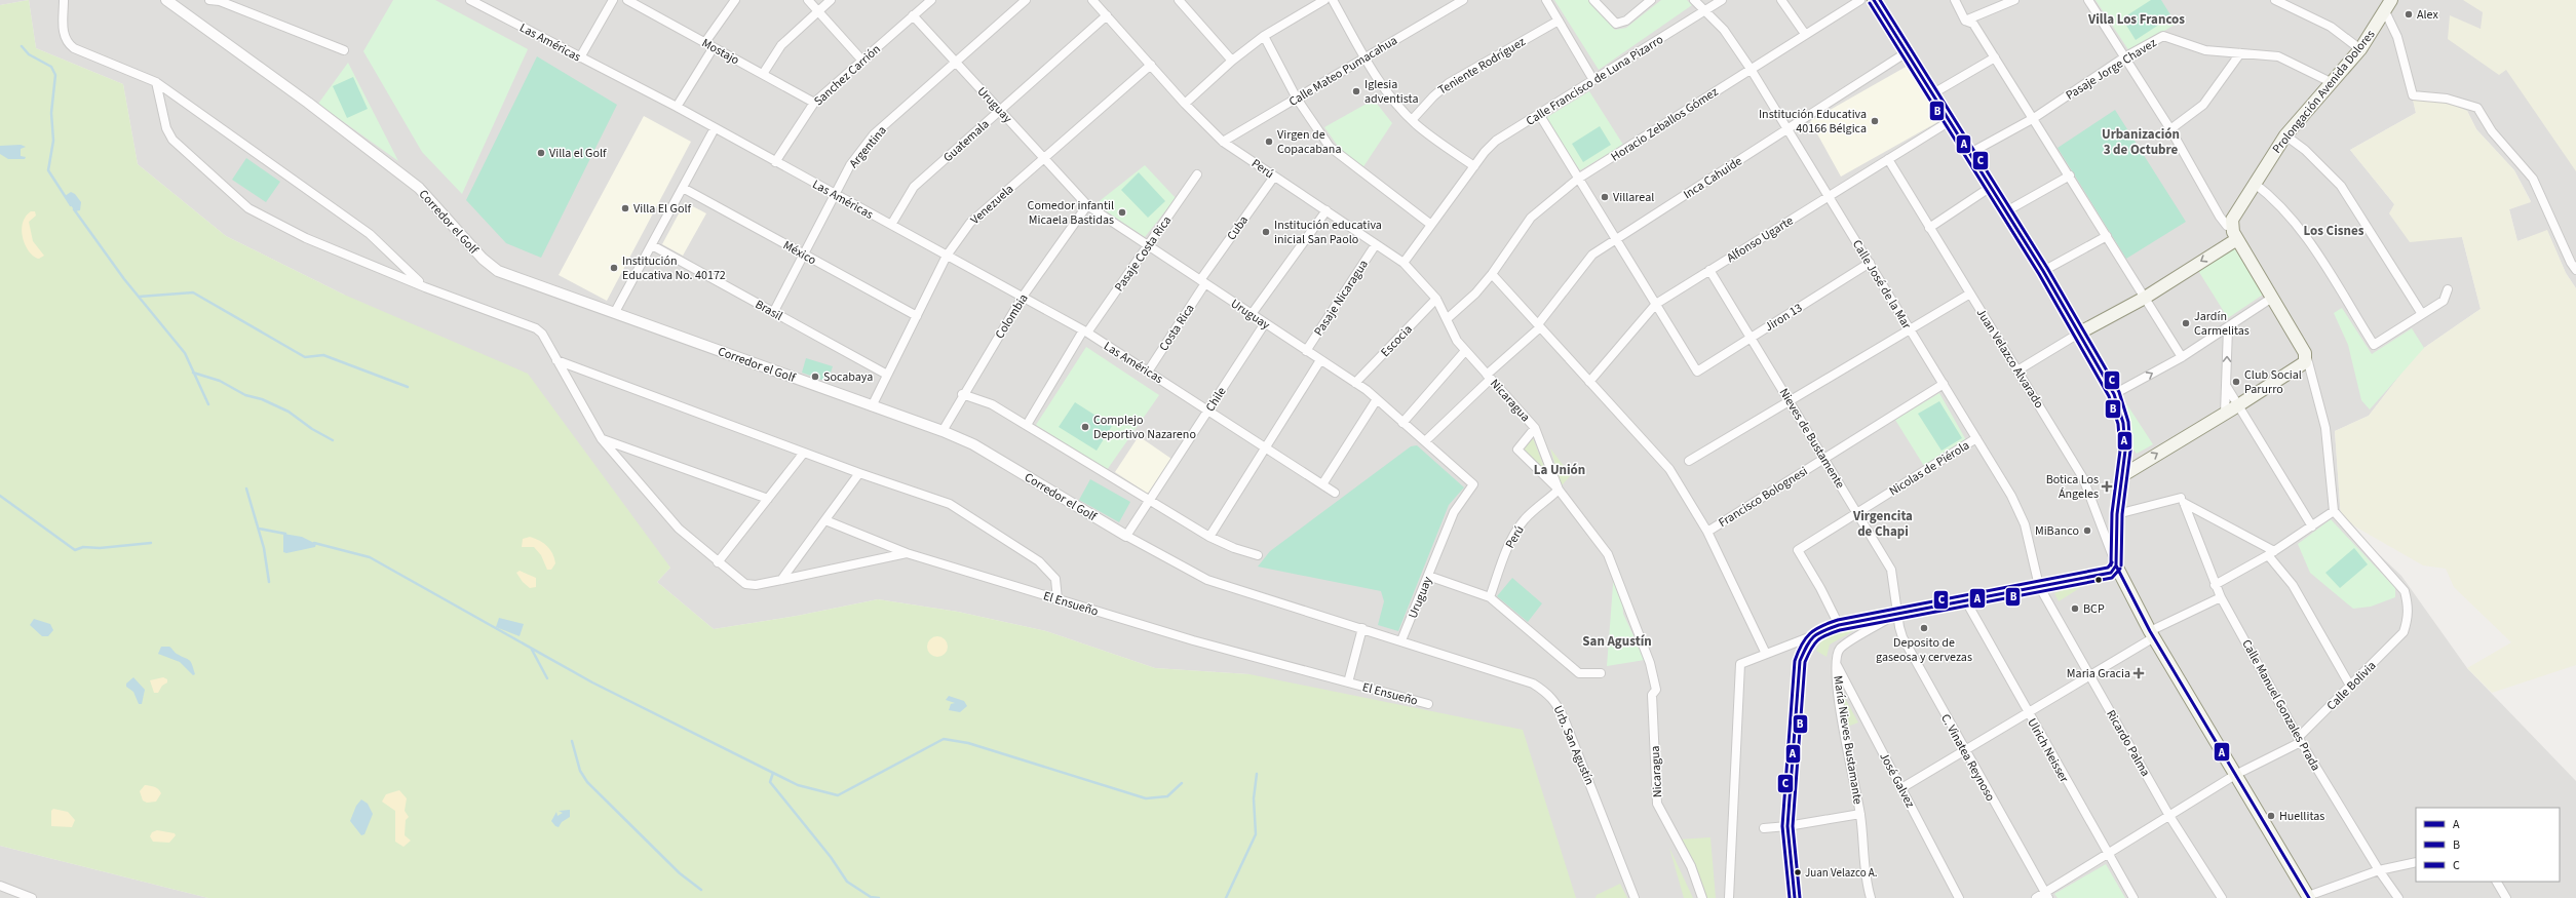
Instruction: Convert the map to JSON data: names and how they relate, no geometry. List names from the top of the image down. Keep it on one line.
{"streets":{"main road":["Prolongación Avenida Dolores"],"street":["Las Américas","Mostajo","Teniente Rodríguez","Pasaje Jorge Chavez","Calle Mateo Pumacahua","Sanchez Carrión","Calle Francisco de Luna Pizarro","Uruguay","Horacio Zeballos Gómez","Guatemala","Argentina","Perú","Inca Cahuide","Venezuela","Corredor el Golf","Cuba","Alfonso Ugarte","México","Pasaje Costa Rica","Calle José de la Mar","Pasaje Nicaragua","Brasil","Colombia","Jiron 13","Costa Rica","Escocia","Juan Velazco Alvarado","Chile","Nicaragua","Nieves de Bustamente","Nicolas de Piérola","Francisco Bolognesi","El Ensueño","Calle Bolivia","Calle Manuel Gonzales Prada","María Nieves Bustamante","Ricardo Palma","Urb. San Agustín","Ulrich Neisser","C. Vinatea Reynoso","José Galvez"]},"crossings":[["Las Américas","Sanchez Carrión"],["Las Américas","Guatemala"],["Las Américas","Argentina"],["Las Américas","Venezuela"],["Las Américas","Pasaje Costa Rica"],["Las Américas","Colombia"],["Las Américas","Costa Rica"],["Las Américas","Chile"],["Mostajo","Sanchez Carrión"],["Pasaje Jorge Chavez","Prolongación Avenida Dolores"],["Calle Mateo Pumacahua","Perú"],["Sanchez Carrión","Uruguay"],["Calle Francisco de Luna Pizarro","Perú"],["Calle Francisco de Luna Pizarro","Calle José de la Mar"],["Uruguay","Guatemala"],["Uruguay","Argentina"],["Uruguay","Inca Cahuide"],["Uruguay","Venezuela"],["Uruguay","Corredor el Golf"],["Uruguay","Cuba"],["Uruguay","Pasaje Costa Rica"],["Uruguay","Pasaje Nicaragua"],["Uruguay","Colombia"],["Uruguay","Costa Rica"],["Uruguay","Escocia"],["Uruguay","Chile"],["Uruguay","Urb. San Agustín"],["Horacio Zeballos Gómez","Perú"],["Horacio Zeballos Gómez","Calle José de la Mar"],["Horacio Zeballos Gómez","Nicaragua"],["Guatemala","Perú"],["Argentina","México"],["Argentina","Brasil"],["Perú","Venezuela"],["Perú","Cuba"],["Perú","Pasaje Nicaragua"],["Perú","Escocia"],["Perú","Nicaragua"],["Inca Cahuide","Calle José de la Mar"],["Inca Cahuide","Nicaragua"],["Venezuela","Corredor el Golf"],["Venezuela","México"],["Venezuela","Brasil"],["Corredor el Golf","Colombia"],["Corredor el Golf","Chile"],["Corredor el Golf","Urb. San Agustín"],["Cuba","Costa Rica"],["Alfonso Ugarte","Calle José de la Mar"],["Alfonso Ugarte","Jiron 13"],["Alfonso Ugarte","Juan Velazco Alvarado"],["Alfonso Ugarte","Nieves de Bustamente"],["Calle José de la Mar","Jiron 13"],["Calle José de la Mar","Nicolas de Piérola"],["Calle José de la Mar","Francisco Bolognesi"],["Calle José de la Mar","Ricardo Palma"],["Jiron 13","Nieves de Bustamente"],["Nieves de Bustamente","Nicolas de Piérola"],["Nieves de Bustamente","Francisco Bolognesi"],["Nieves de Bustamente","María Nieves Bustamante"],["Nieves de Bustamente","C. Vinatea Reynoso"],["Calle Bolivia","Calle Manuel Gonzales Prada"],["Calle Bolivia","Ricardo Palma"],["Calle Bolivia","Ulrich Neisser"],["Calle Bolivia","C. Vinatea Reynoso"],["María Nieves Bustamante","C. Vinatea Reynoso"],["María Nieves Bustamante","José Galvez"]],"districts":["Villa Los Francos","Urbanización 3 de Octubre","Los Cisnes","La Unión","Virgencita de Chapi","San Agustín"],"places":{"other":["Alex","Iglesia adventista","Institución Educativa 40166 Bélgica","Virgen de Copacabana","Villa el Golf","Villareal","Villa El Golf","Comedor infantil Micaela Bastidas","Institución educativa inicial San Paolo","Institución Educativa No. 40172","Jardín Carmelitas","Socabaya","Club Social Parurro","Complejo Deportivo Nazareno","MiBanco","BCP","Deposito de gaseosa y cervezas","Huellitas","Juan Velazco A."],"health":["Botica Los Ángeles","Maria Gracia"]},"lines":["transit line A","transit line C","transit line B"],"legend":["A","B","C"]}
